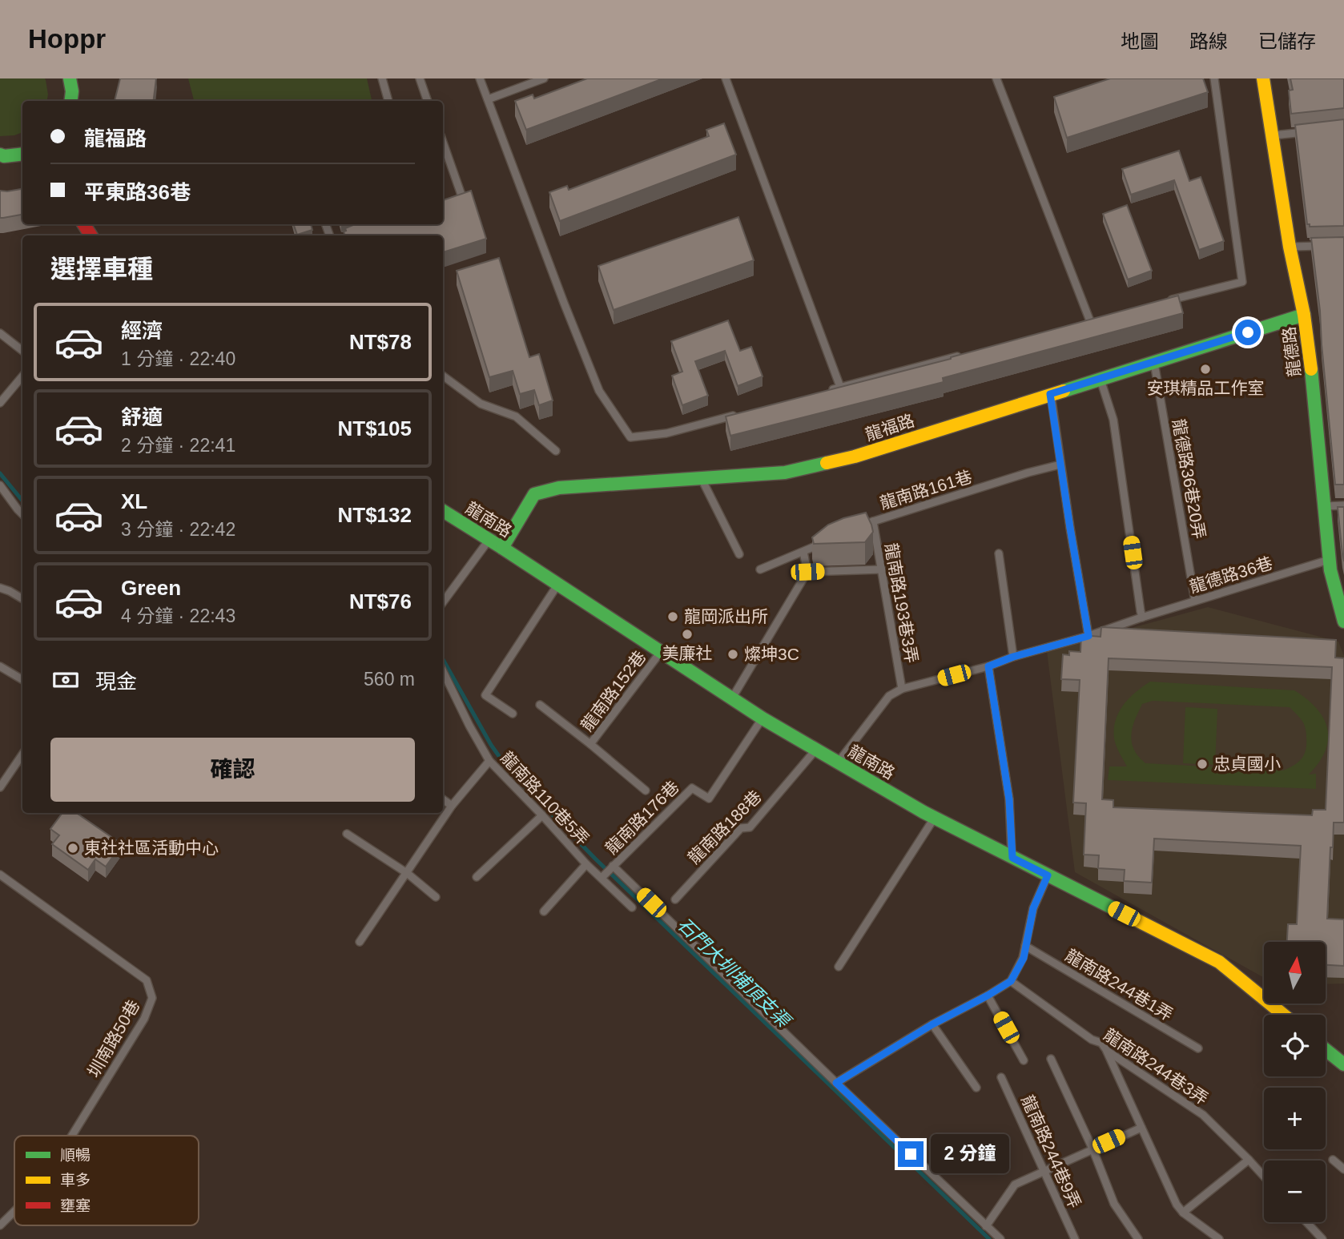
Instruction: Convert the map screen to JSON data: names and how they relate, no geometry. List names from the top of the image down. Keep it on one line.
{"streets":{"street":["龍德路","龍福路","龍南路"],"lane":["龍德路36巷20弄","龍南路161巷","龍德路36巷","龍南路193巷3弄","龍南路152巷","龍南路110巷5弄","龍南路176巷","龍南路188巷","龍南路244巷1弄","圳南路50巷","龍南路244巷3弄","龍南路244巷9弄"]},"crossings":[["龍德路","龍福路"],["龍德路","龍德路36巷"],["龍福路","龍德路36巷20弄"],["龍福路","龍南路"],["龍德路36巷20弄","龍德路36巷"],["龍南路161巷","龍南路193巷3弄"],["龍南路","龍南路152巷"],["龍南路","龍南路176巷"],["龍南路","龍南路188巷"],["龍德路36巷","龍南路193巷3弄"],["龍南路110巷5弄","龍南路176巷"]],"water":["石門大圳埔頂支渠"],"places":["安琪精品工作室","龍岡派出所","美廉社","燦坤3C","忠貞國小","東社社區活動中心"],"legend":["順暢","車多","壅塞"],"north":"top","page":{"header":"Hoppr","nav":["地圖","路線","已儲存"],"banner":["龍福路","平東路36巷"],"heading":"選擇車種","list":[{"name":"經濟","note":"1 分鐘 · 22:40","value":"NT$78"},{"name":"舒適","note":"2 分鐘 · 22:41","value":"NT$105"},{"name":"XL","note":"3 分鐘 · 22:42","value":"NT$132"},{"name":"Green","note":"4 分鐘 · 22:43","value":"NT$76"}],"pay":["現金","560 m"],"buttons":"確認","map_buttons":["+","−"],"bubble":"2 分鐘"}}
